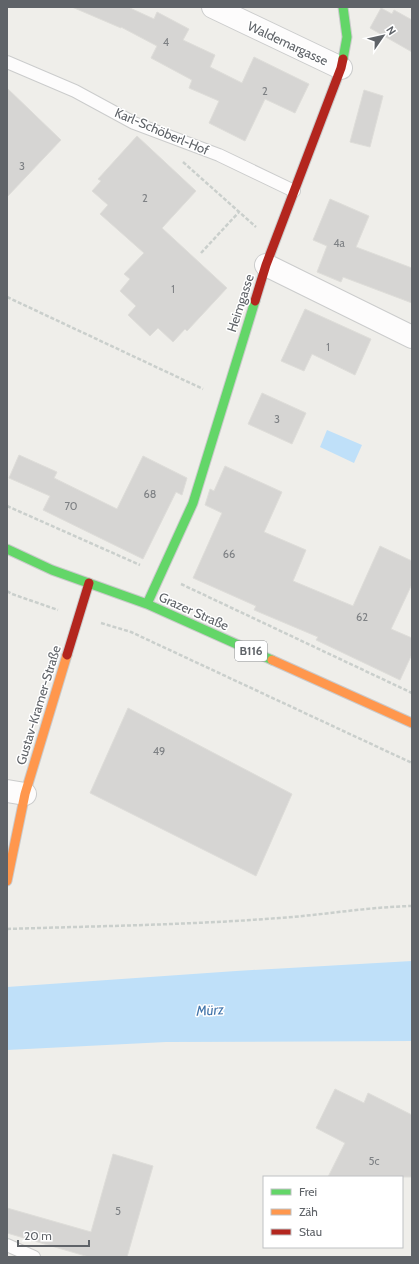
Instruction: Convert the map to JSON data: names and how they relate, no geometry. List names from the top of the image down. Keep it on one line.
{"streets":{"street":["Waldemargasse","Heimgasse","Grazer Straße","B116","Gustav-Kramer-Straße"],"lane":["Karl-Schöberl-Hof"]},"crossings":[["Waldemargasse","Heimgasse"],["Karl-Schöberl-Hof","Heimgasse"],["Heimgasse","Grazer Straße"],["Grazer Straße","Gustav-Kramer-Straße"]],"water":["Mürz"],"house_numbers":["4","2","3","2","4a","1","1","3","68","70","66","62","49","5c","5"],"legend":["Frei","Zäh","Stau"],"scale_bar":"20 m","north":"top right"}
